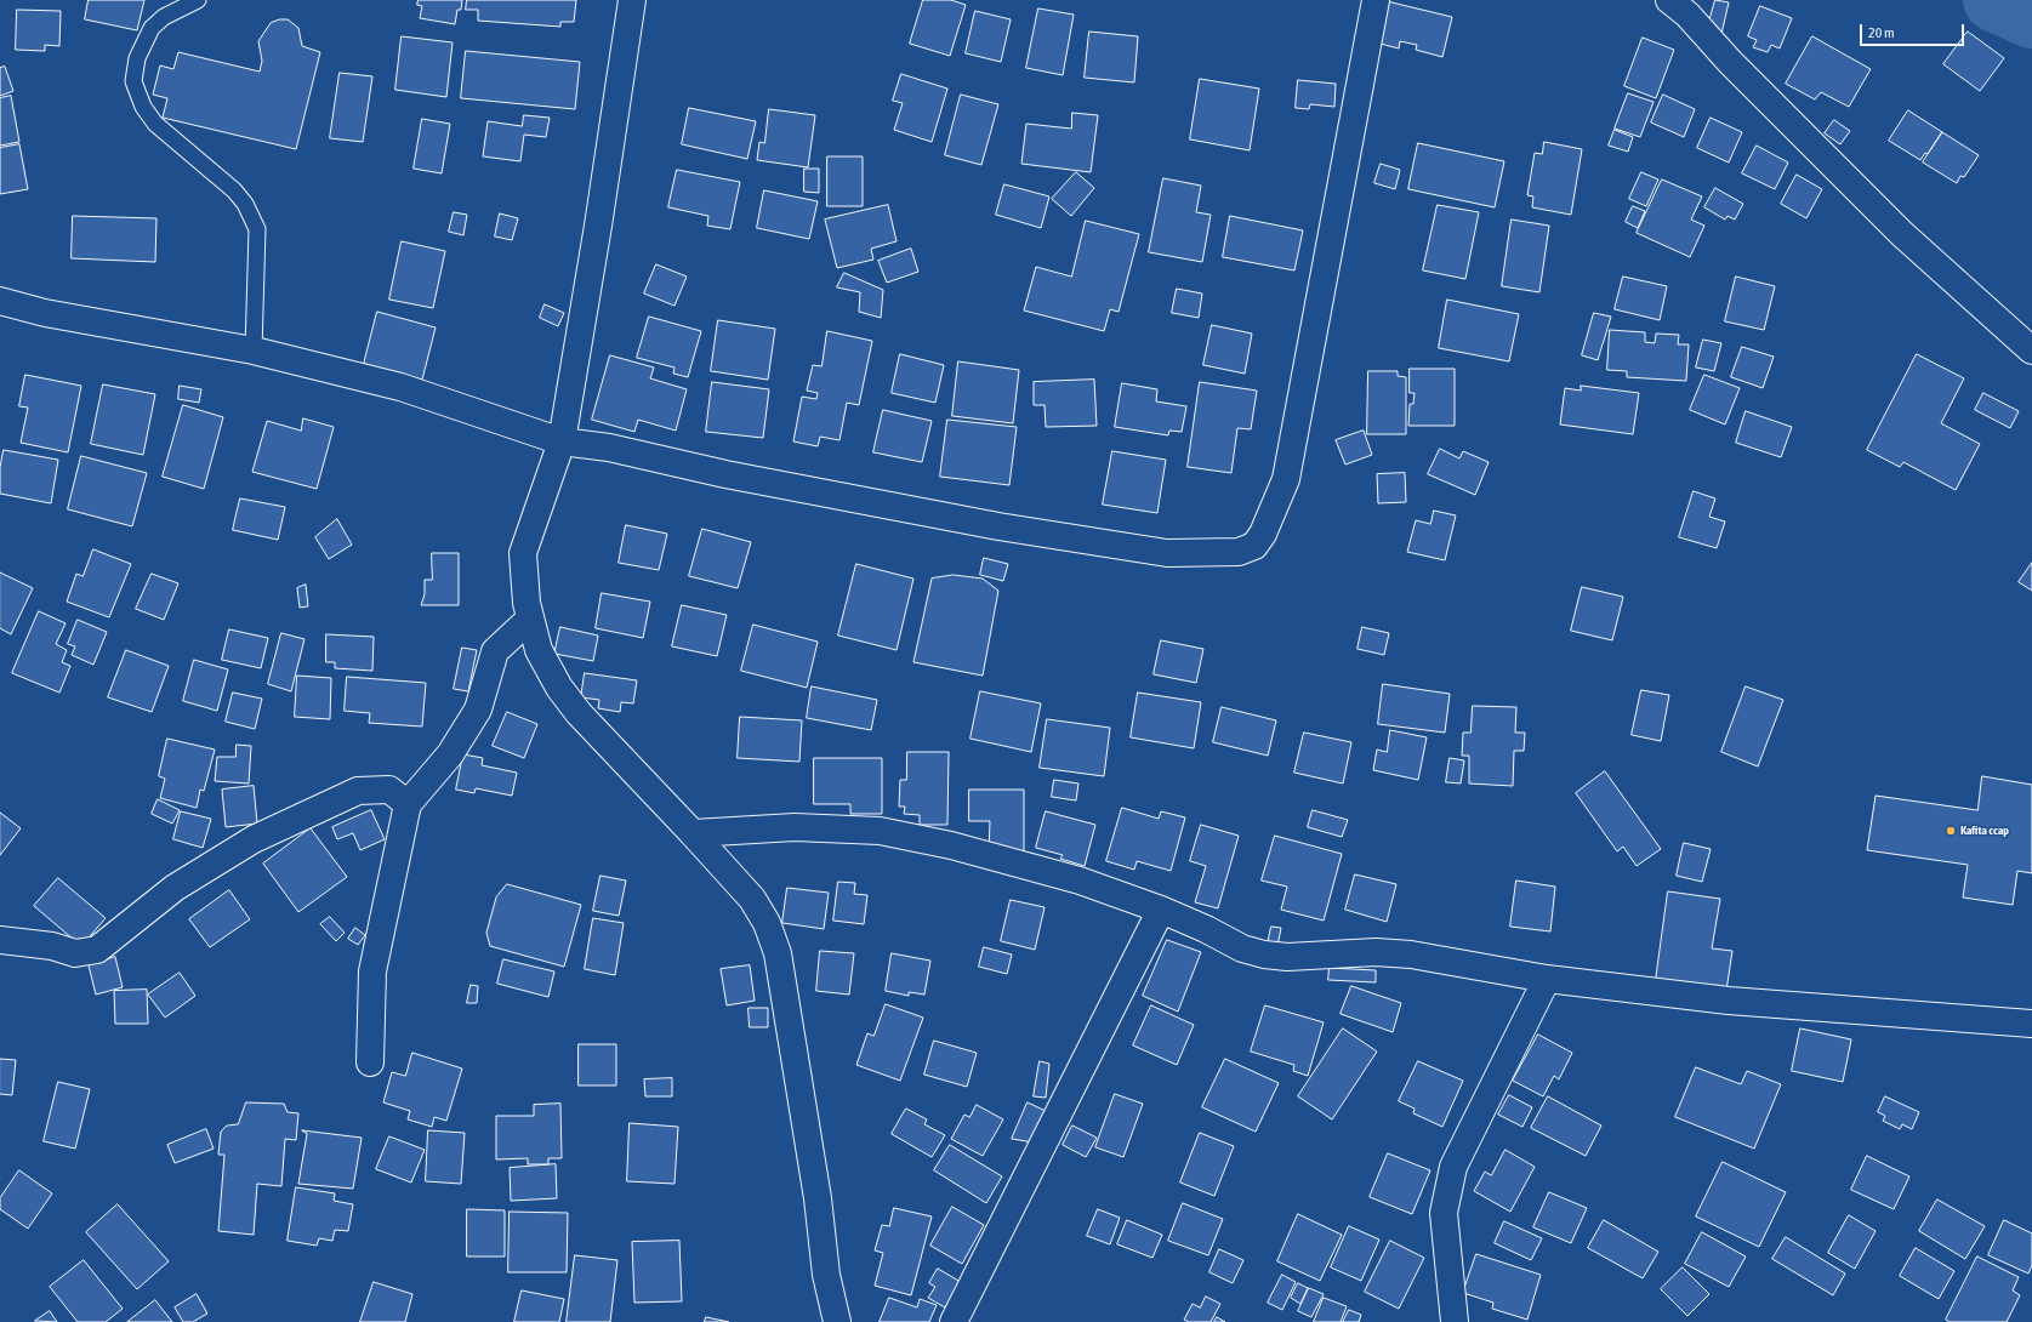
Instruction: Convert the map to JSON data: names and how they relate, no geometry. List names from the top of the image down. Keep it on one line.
{"places":["Kafita ccap"],"scale_bar":"20 m"}
